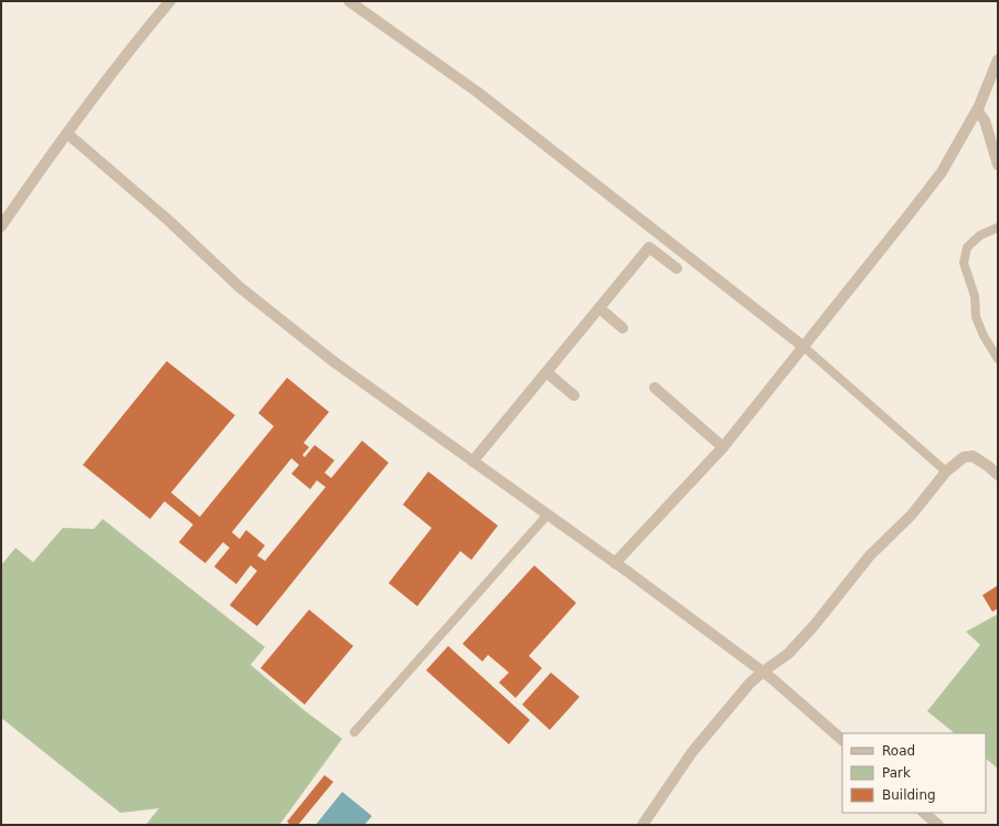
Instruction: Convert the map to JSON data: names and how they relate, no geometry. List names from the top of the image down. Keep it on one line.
{"legend":["Road","Park","Building"]}
